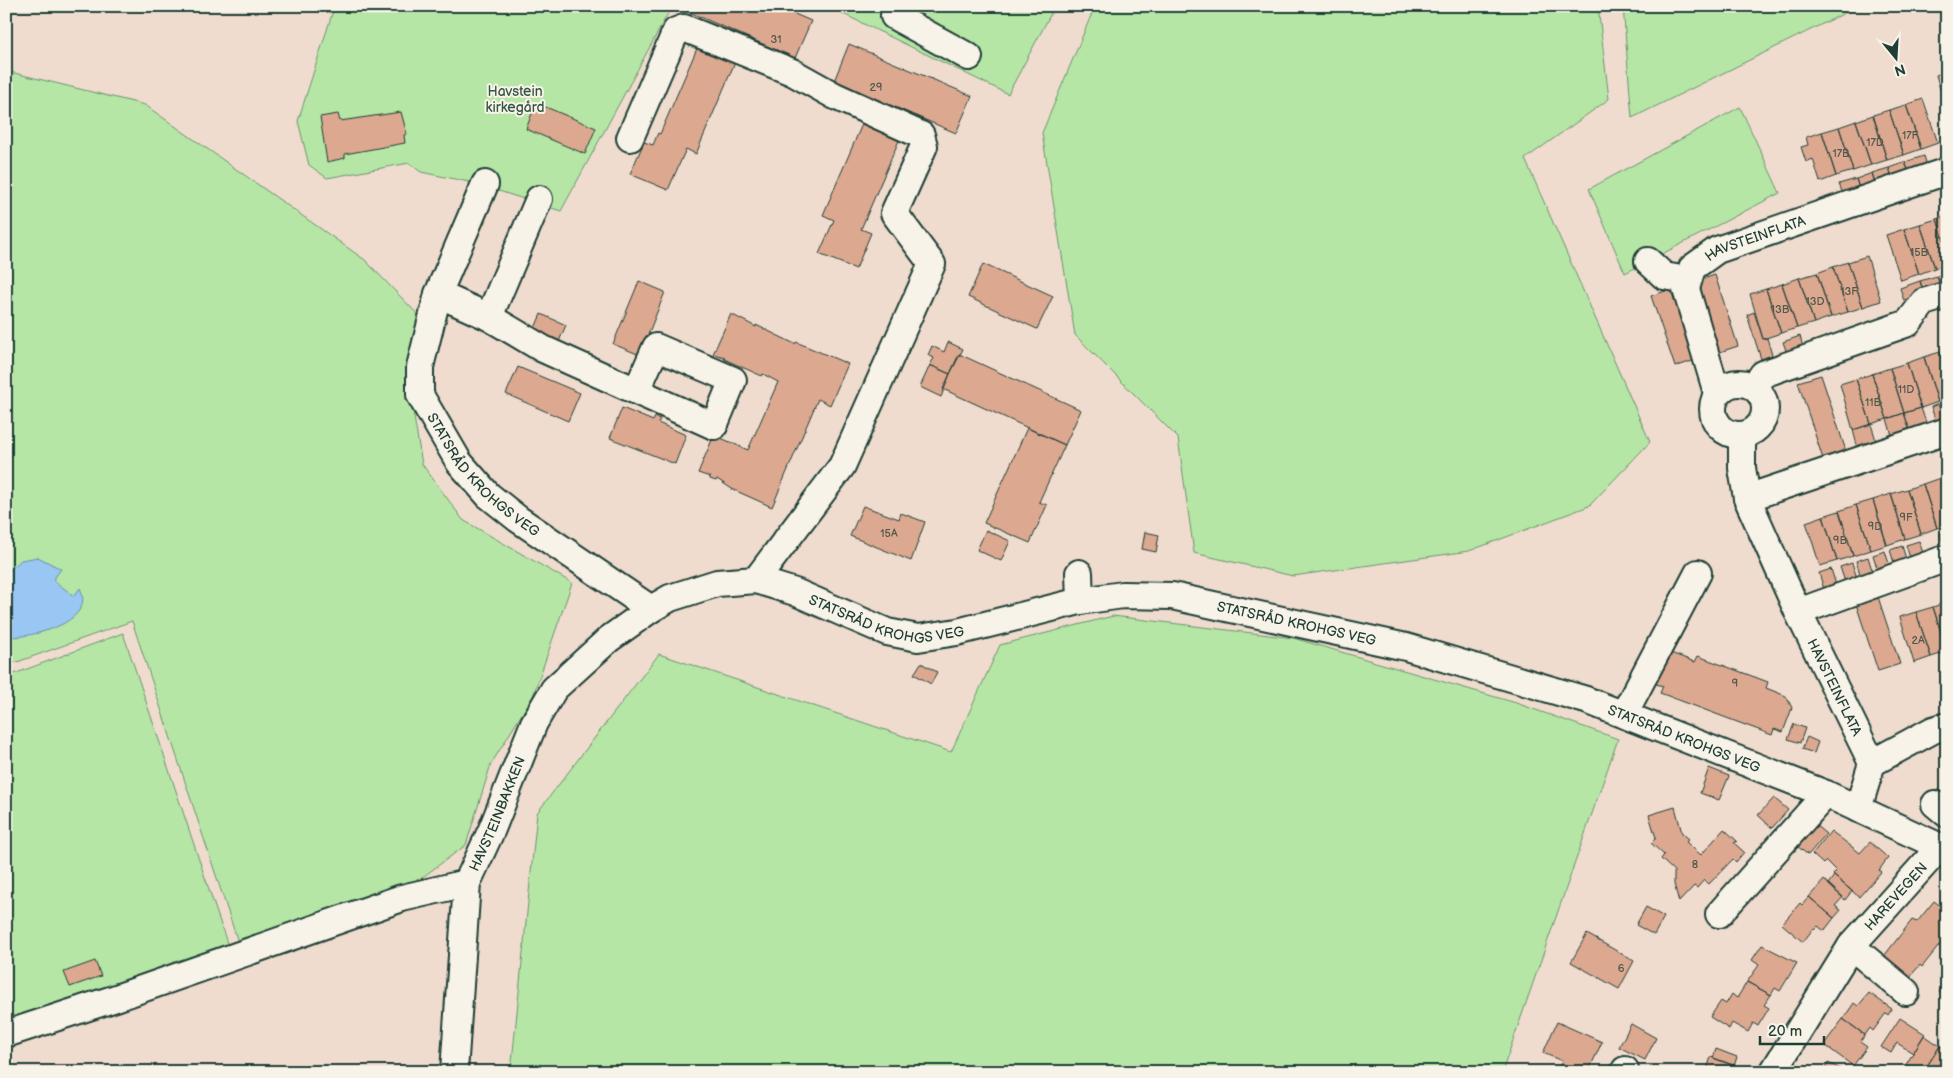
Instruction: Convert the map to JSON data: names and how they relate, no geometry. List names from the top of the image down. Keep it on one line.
{"streets":{"street":["HAVSTEINFLATA","STATSRÅD KROHGS VEG","HAVSTEINBAKKEN","HAREVEGEN"]},"crossings":[["STATSRÅD KROHGS VEG","HAVSTEINBAKKEN"],["STATSRÅD KROHGS VEG","HAREVEGEN"]],"parks":["Havstein kirkegård"],"house_numbers":["31","29","17F","17D","17B","15B","13F","13D","13B","11D","11B","9F","9D","15A","9B","2A","9","8","6"],"scale_bar":"20 m","north":"bottom"}
